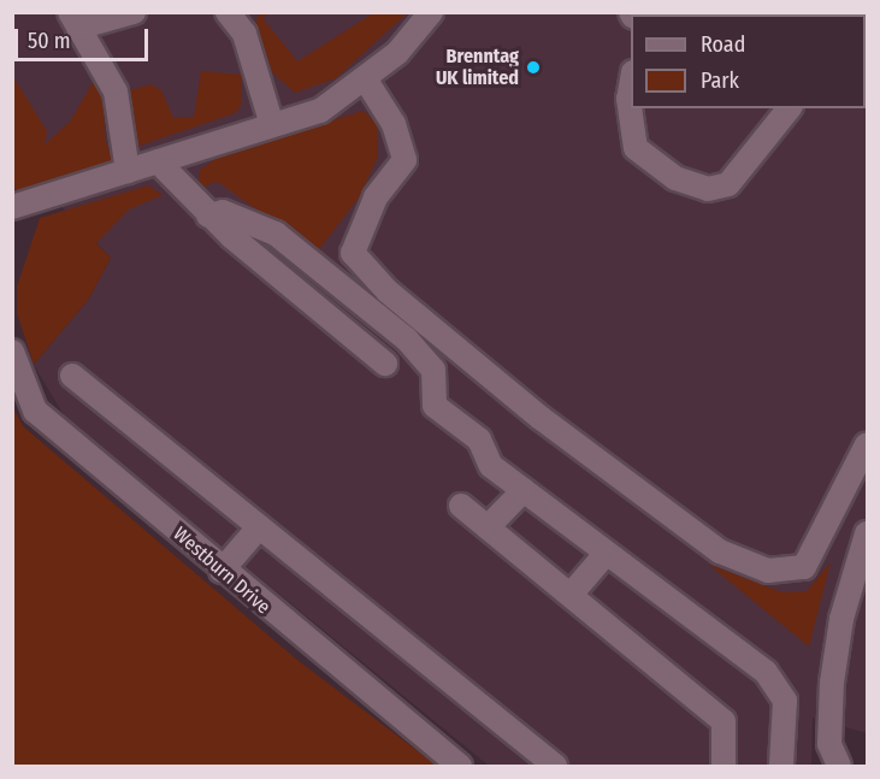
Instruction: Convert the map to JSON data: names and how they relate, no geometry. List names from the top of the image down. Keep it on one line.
{"streets":{"street":["Westburn Drive"]},"places":["Brenntag UK limited"],"legend":["Road","Park"],"scale_bar":"50 m"}
